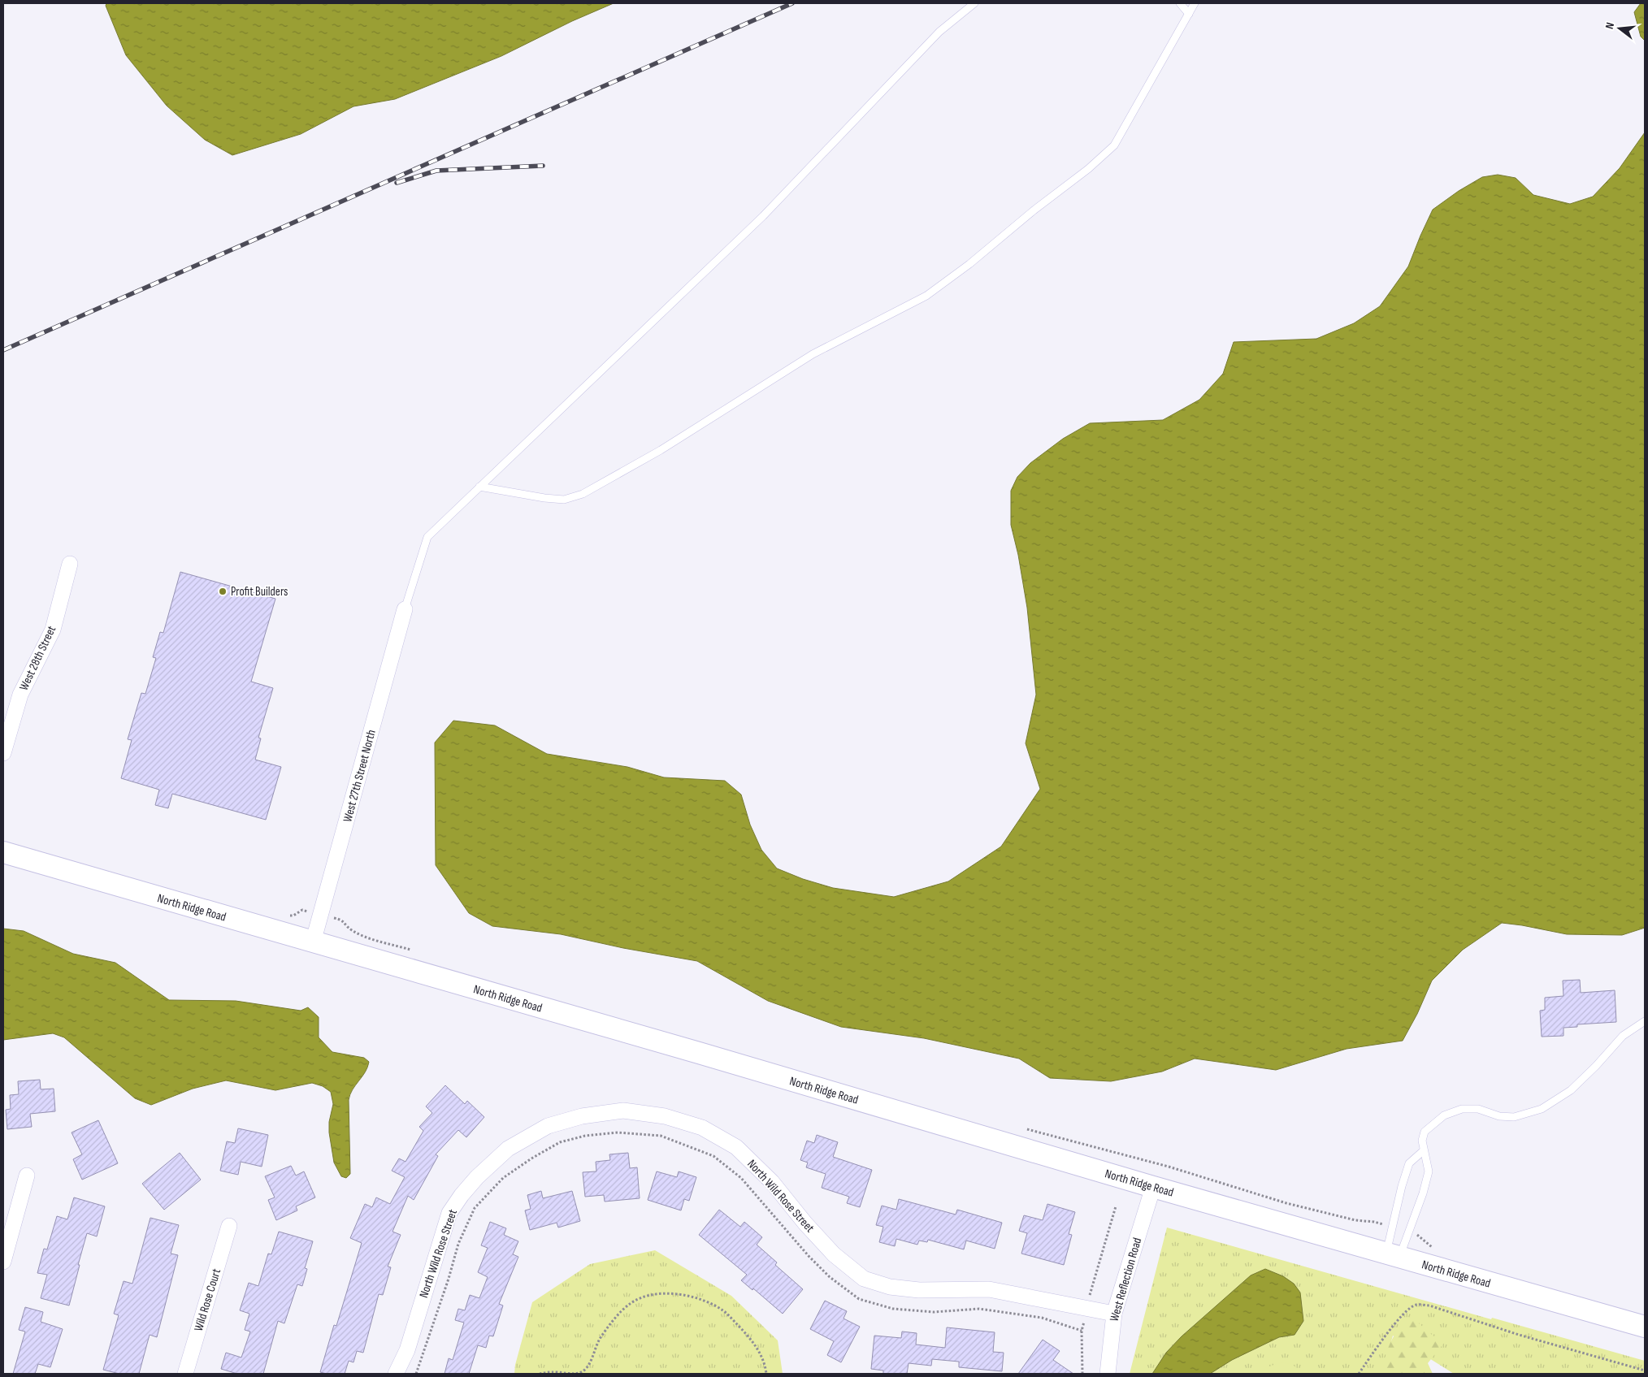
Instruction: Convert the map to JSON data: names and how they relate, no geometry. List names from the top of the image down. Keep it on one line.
{"streets":{"main road":["North Ridge Road"],"street":["West 28th Street","West 27th Street North","North Wild Rose Street","West Reflection Road","Wild Rose Court"]},"crossings":[["West 27th Street North","North Ridge Road"],["North Ridge Road","West Reflection Road"],["North Wild Rose Street","West Reflection Road"]],"places":["Profit Builders"],"north":"left"}
